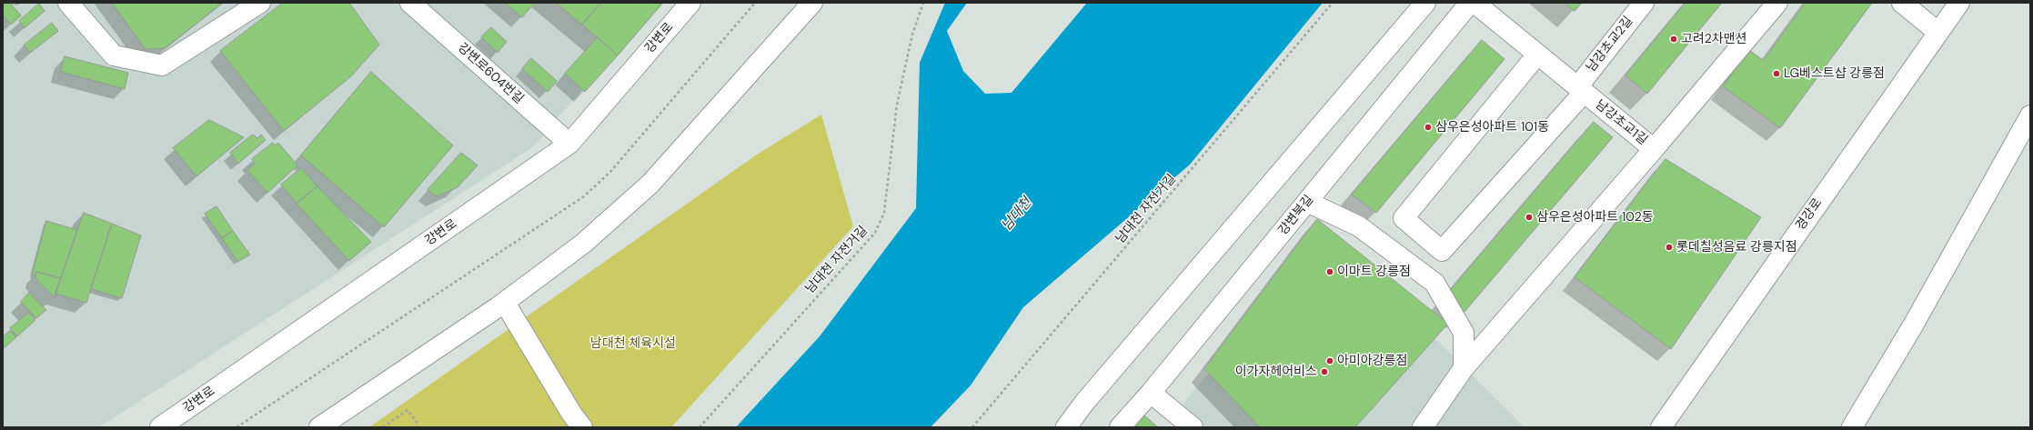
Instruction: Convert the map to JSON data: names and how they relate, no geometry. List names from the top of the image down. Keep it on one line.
{"streets":{"street":["강변로","남강초교2길","강변로604번길","남강초교1길","경강로","강변북길"],"path":["남대천 자전거길"]},"crossings":[["강변로","강변로604번길"],["남강초교2길","남강초교1길"]],"water":["남대천"],"parks":["남대천 체육시설"],"places":["고려2차맨션","LG베스트샵 강릉점","삼우은성아파트 101동","삼우은성아파트 102동","롯데칠성음료 강릉지점","이마트 강릉점","아미아강릉점","이가자헤어비스"]}
